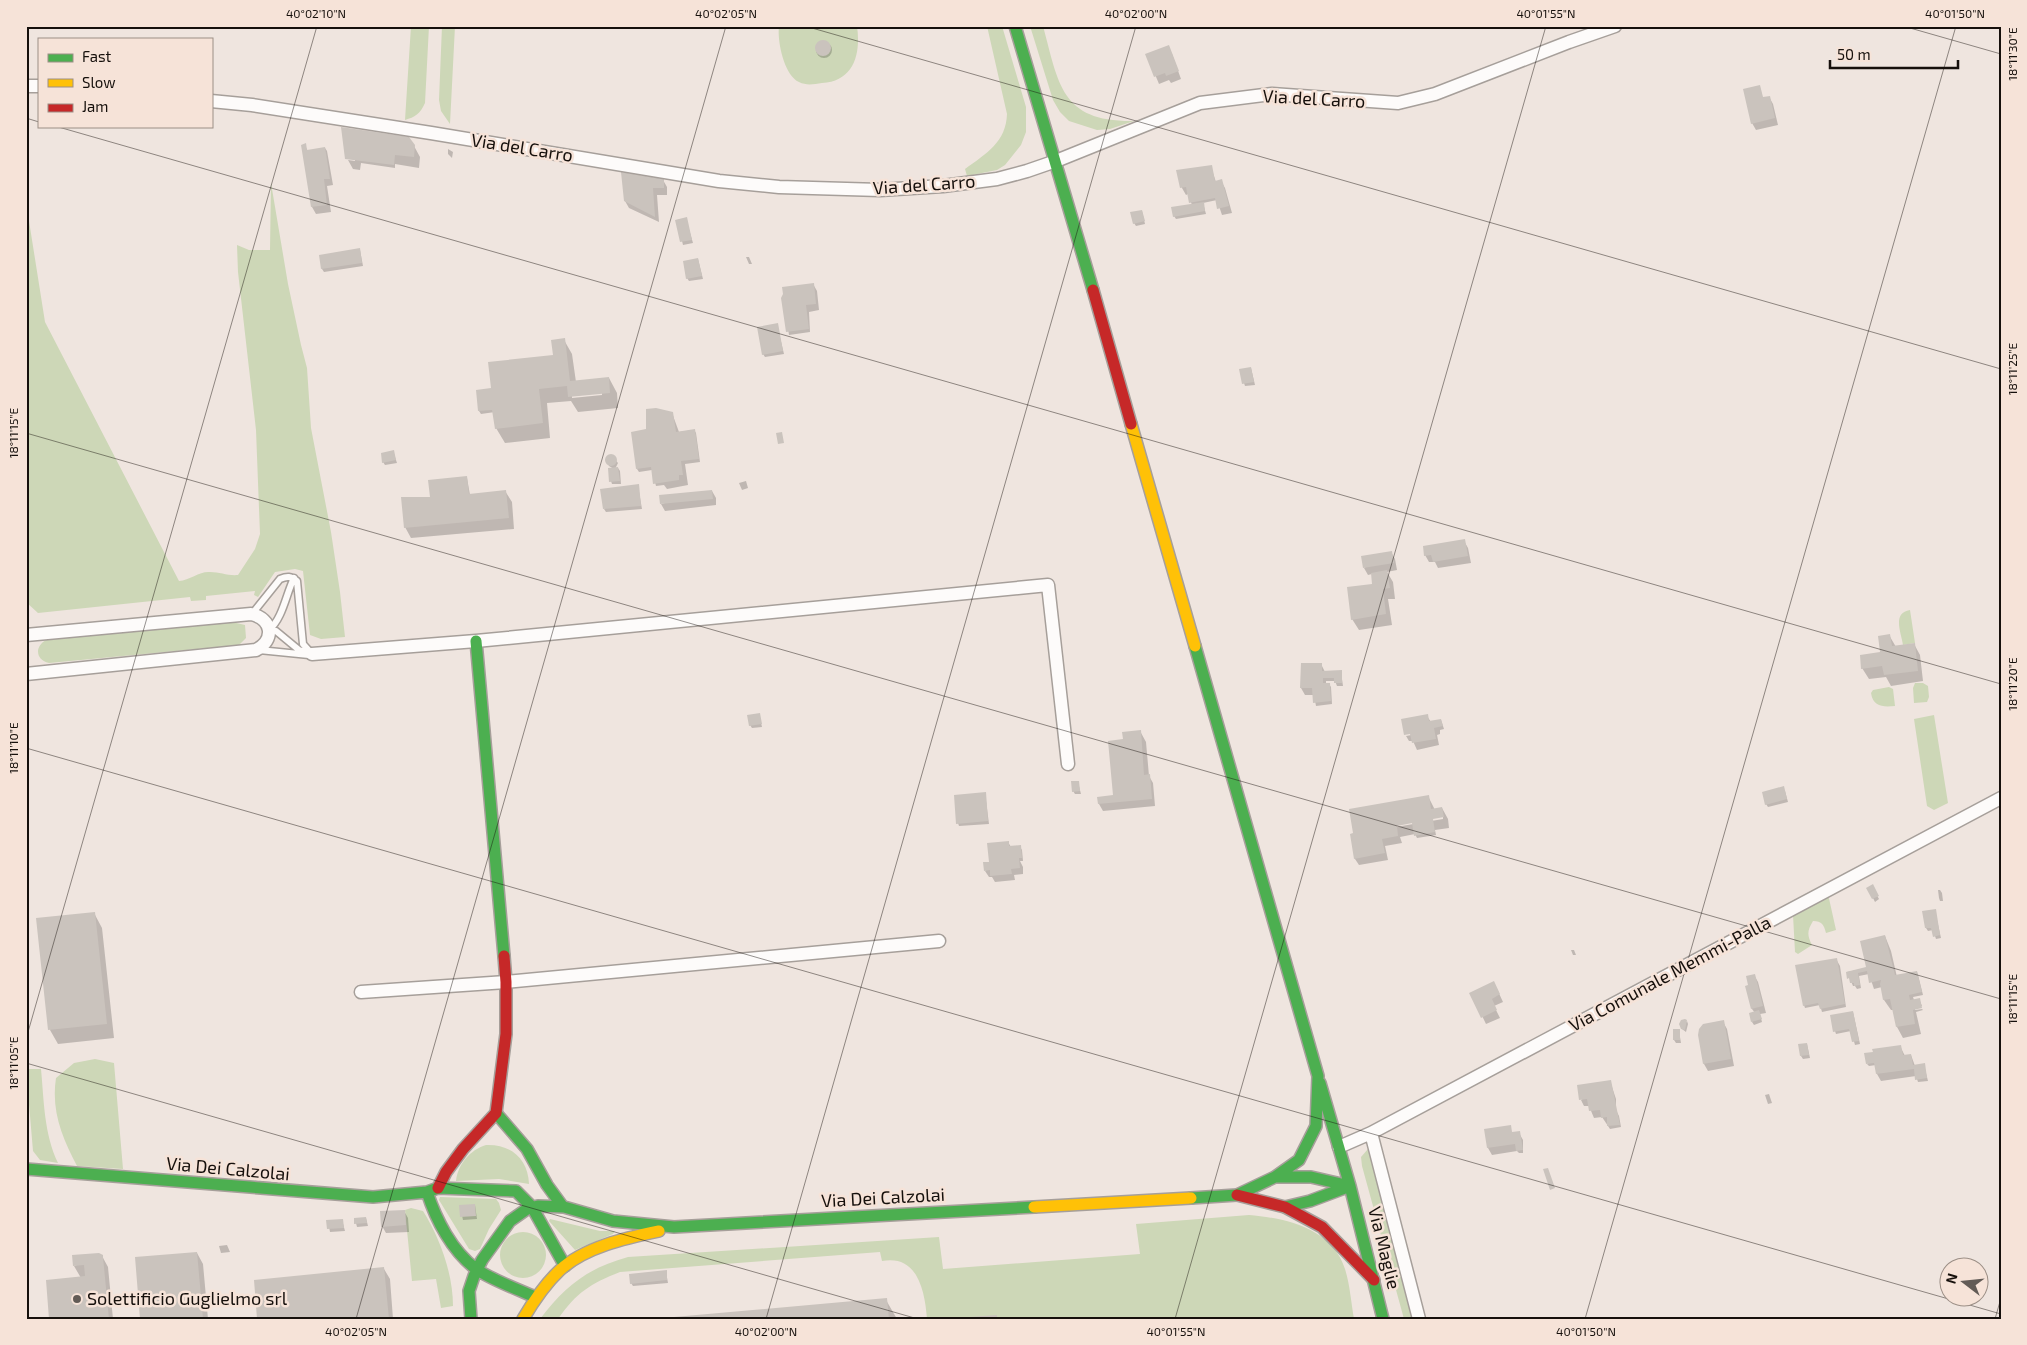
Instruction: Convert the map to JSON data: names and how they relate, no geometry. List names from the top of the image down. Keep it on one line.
{"streets":{"main road":["Via Dei Calzolai","Via Maglie"],"street":["Via del Carro","Via Comunale Memmi-Palla"]},"crossings":[["Via del Carro","Via Maglie"],["Via Comunale Memmi-Palla","Via Maglie"]],"places":["Solettificio Guglielmo srl"],"legend":["Fast","Slow","Jam"],"scale_bar":"50 m","north":"left","coordinates":["40°02'10\"N","40°02'05\"N","40°02'00\"N","40°01'55\"N","40°01'50\"N","18°11'30\"E","18°11'25\"E","18°11'15\"E","18°11'20\"E","18°11'10\"E","18°11'05\"E"]}
